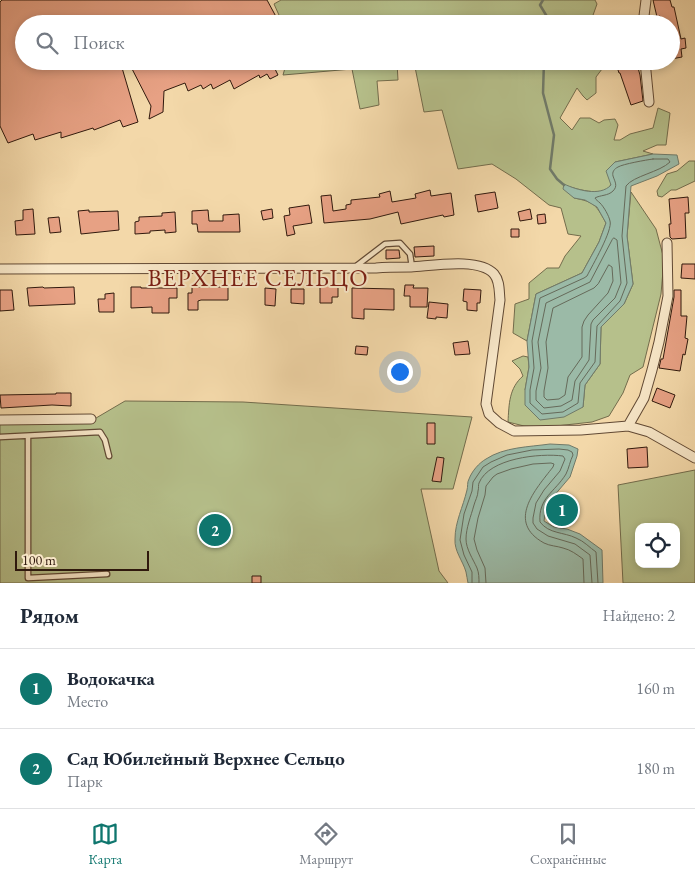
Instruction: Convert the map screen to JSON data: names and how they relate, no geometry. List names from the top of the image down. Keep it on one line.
{"districts":["ВЕРХНЕЕ СЕЛЬЦО"],"scale_bar":"100 m","page":{"search":"Поиск","pins":["1","2"],"scale":"100 m","heading":["Рядом","Найдено: 2"],"list":[{"mark":"1","name":"Водокачка","note":"Место","value":"160 m"},{"mark":"2","name":"Сад Юбилейный Верхнее Сельцо","note":"Парк","value":"180 m"}],"nav":["Карта","Маршрут","Сохранённые"]}}
